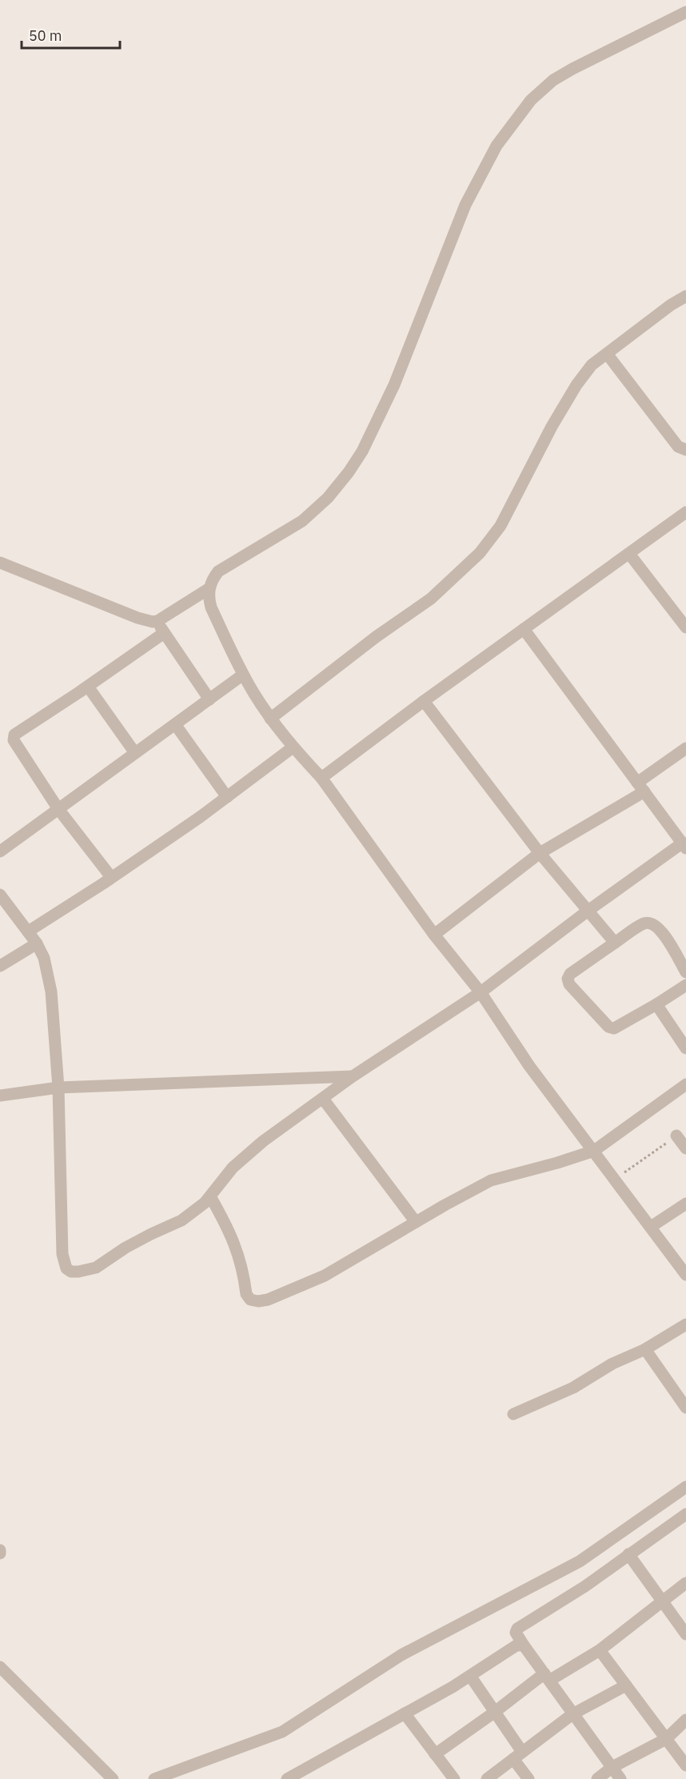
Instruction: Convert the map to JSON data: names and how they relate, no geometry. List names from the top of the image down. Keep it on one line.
{"scale_bar":"50 m"}
